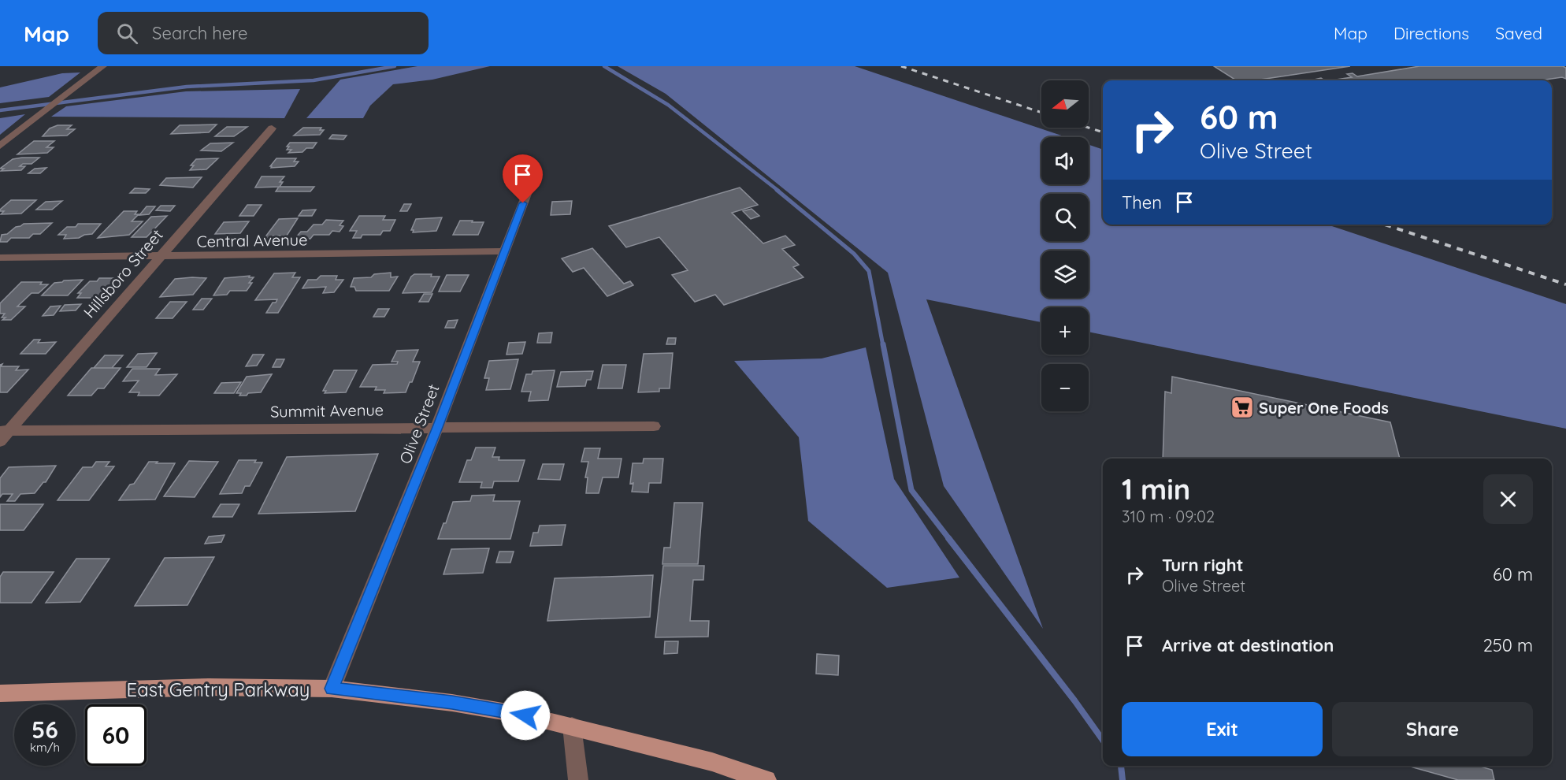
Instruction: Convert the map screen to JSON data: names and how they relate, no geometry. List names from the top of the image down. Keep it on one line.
{"streets":{"main road":["East Gentry Parkway"],"street":["Central Avenue","Hillsboro Street","Summit Avenue","Olive Street"]},"crossings":[["Central Avenue","Hillsboro Street"],["Central Avenue","Olive Street"],["Hillsboro Street","Summit Avenue"],["Summit Avenue","Olive Street"],["Olive Street","East Gentry Parkway"]],"places":{"supermarket":["Super One Foods"]},"north":"left","page":{"header":"Map","search":"Search here","nav":["Map","Directions","Saved"],"map_buttons":["+","−"],"turn":["60 m","Olive Street"],"then":"Then","heading":["1 min","310 m · 09:02"],"list":[{"name":"Turn right","note":"Olive Street","value":"60 m"},{"name":"Arrive at destination","value":"250 m"}],"buttons":["Exit","Share"],"speed":"56 km/h","limit":"60"}}
